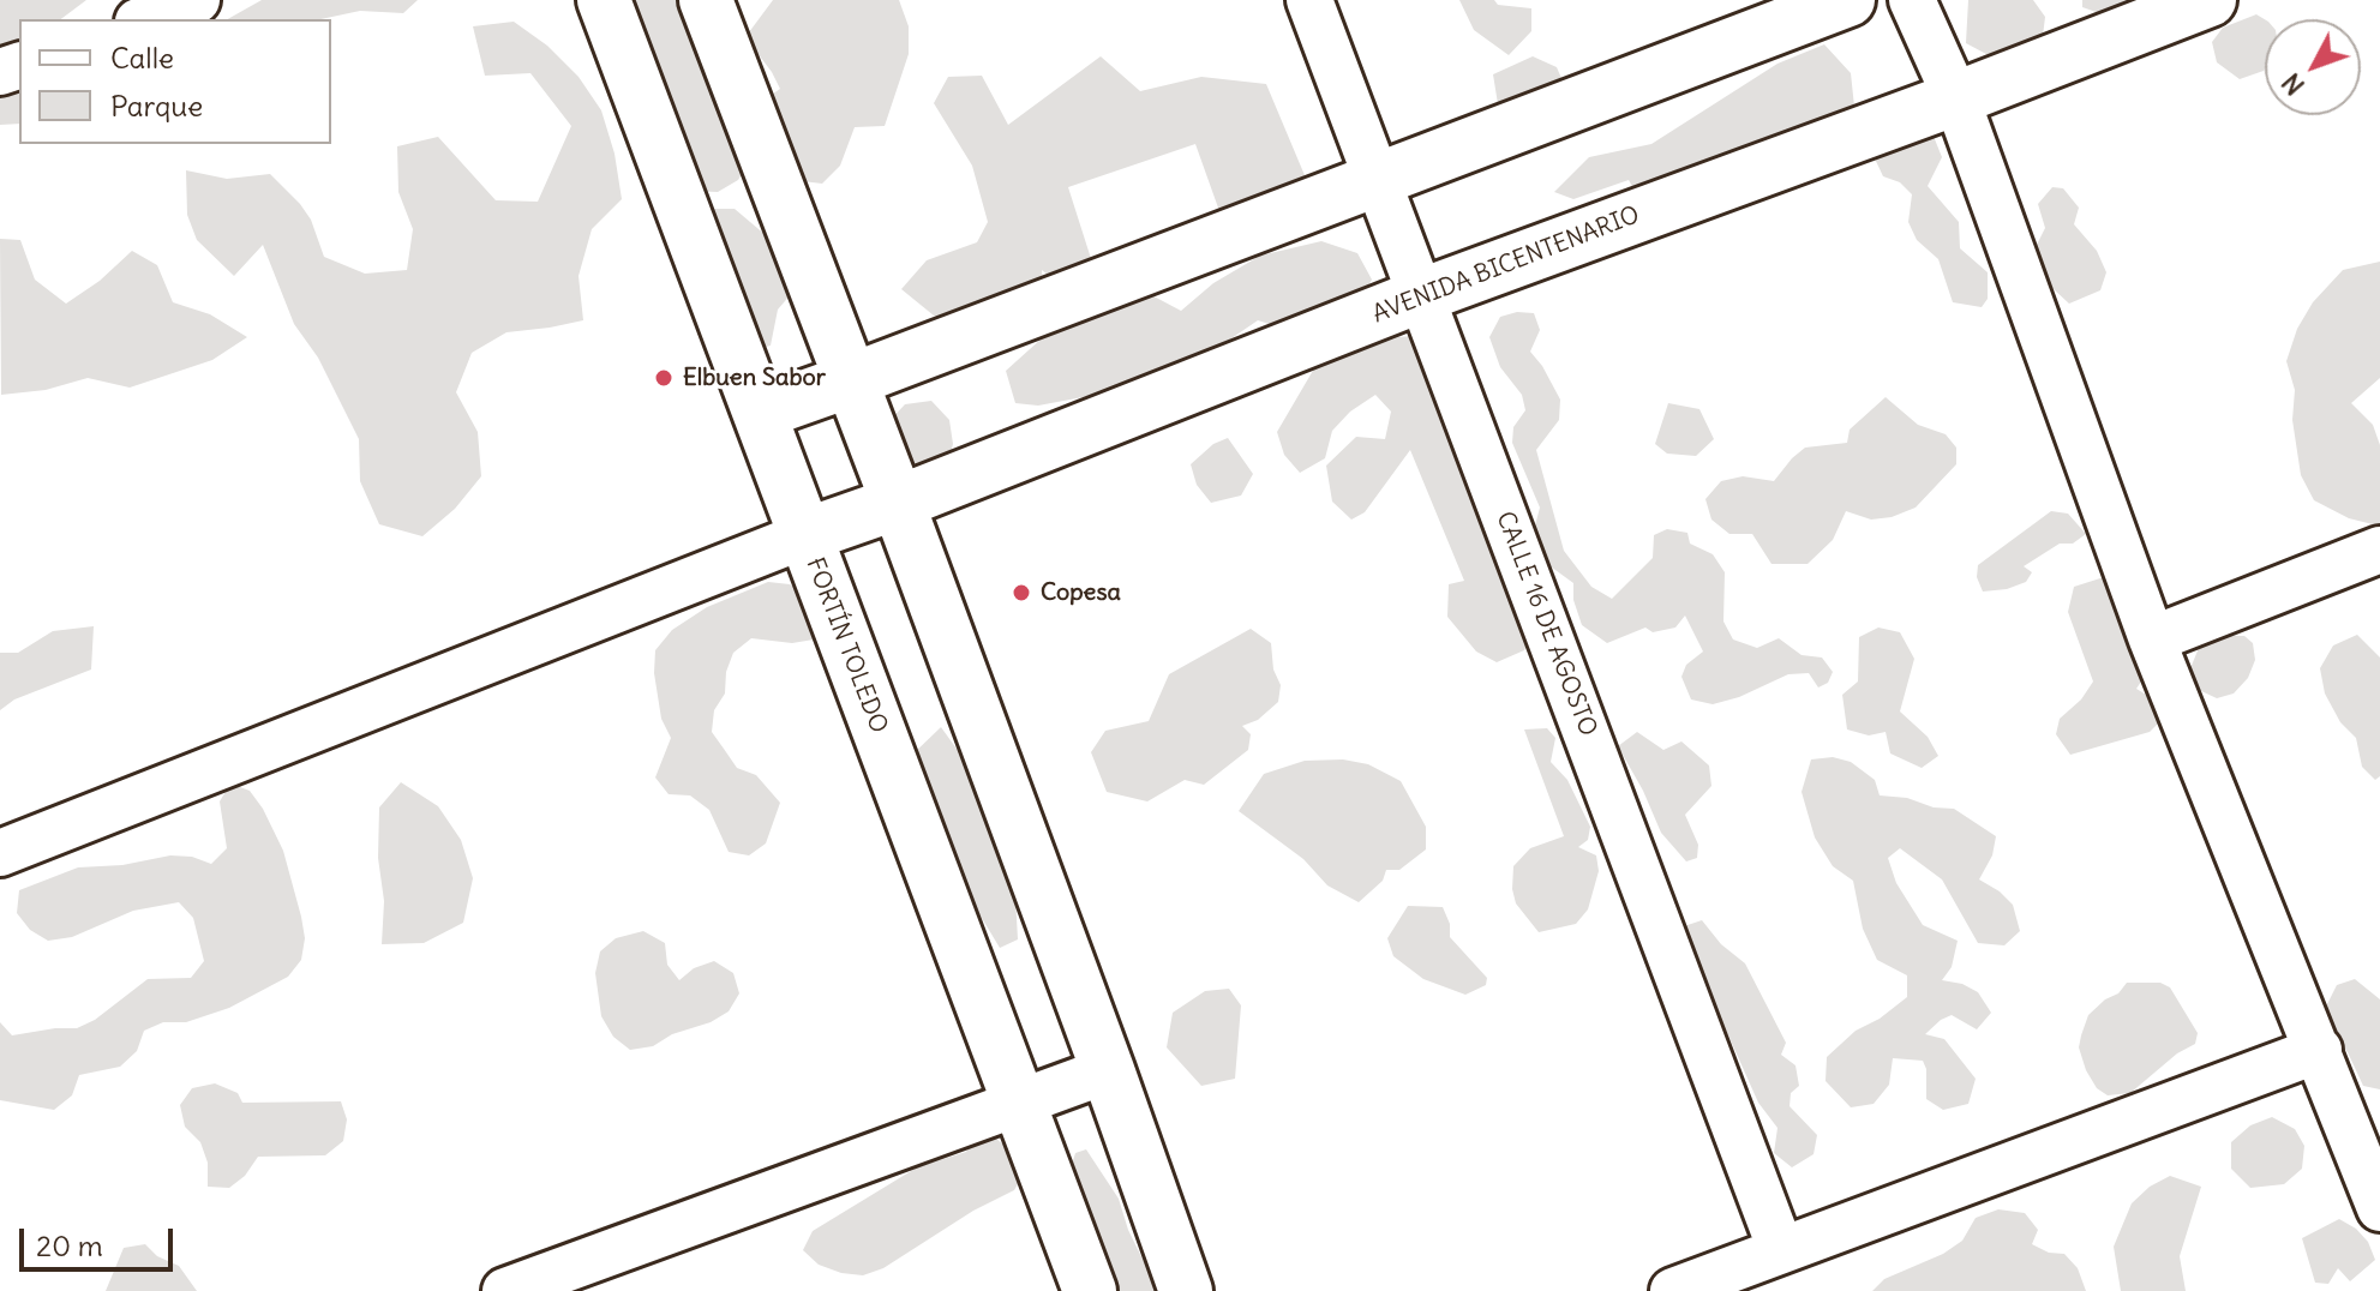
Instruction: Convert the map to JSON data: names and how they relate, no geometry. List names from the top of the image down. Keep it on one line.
{"streets":{"street":["AVENIDA BICENTENARIO","CALLE 16 DE AGOSTO","FORTÍN TOLEDO"]},"crossings":[["AVENIDA BICENTENARIO","CALLE 16 DE AGOSTO"],["AVENIDA BICENTENARIO","FORTÍN TOLEDO"]],"places":["Elbuen Sabor","Copesa"],"legend":["Calle","Parque"],"scale_bar":"20 m","north":"bottom left"}
